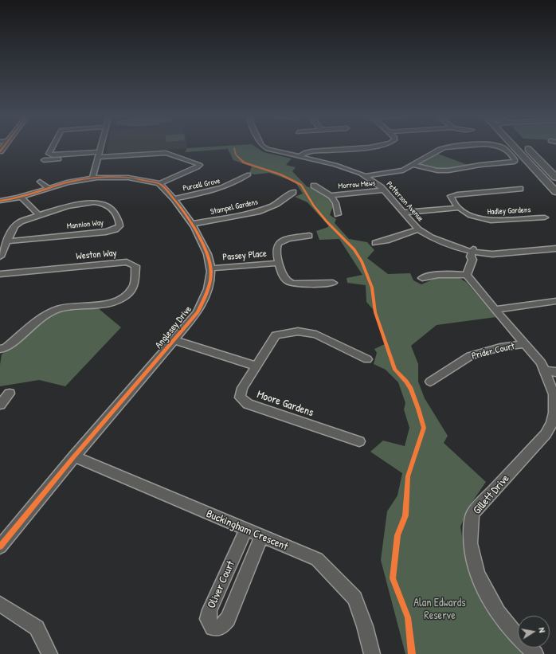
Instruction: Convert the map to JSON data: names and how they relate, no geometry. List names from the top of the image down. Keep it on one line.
{"streets":{"street":["Purcell Grove","Morrow Mews","Petterson Avenue","Stampel Gardens","Hadley Gardens","Mannion Way","Weston Way","Passey Place","Anglesey Drive","Prider Court","Moore Gardens","Gillett Drive","Buckingham Crescent","Oliver Court"]},"crossings":[["Purcell Grove","Anglesey Drive"],["Morrow Mews","Petterson Avenue"],["Stampel Gardens","Anglesey Drive"],["Passey Place","Anglesey Drive"],["Anglesey Drive","Buckingham Crescent"],["Prider Court","Gillett Drive"],["Buckingham Crescent","Oliver Court"]],"parks":["Alan Edwards Reserve"],"north":"right"}
